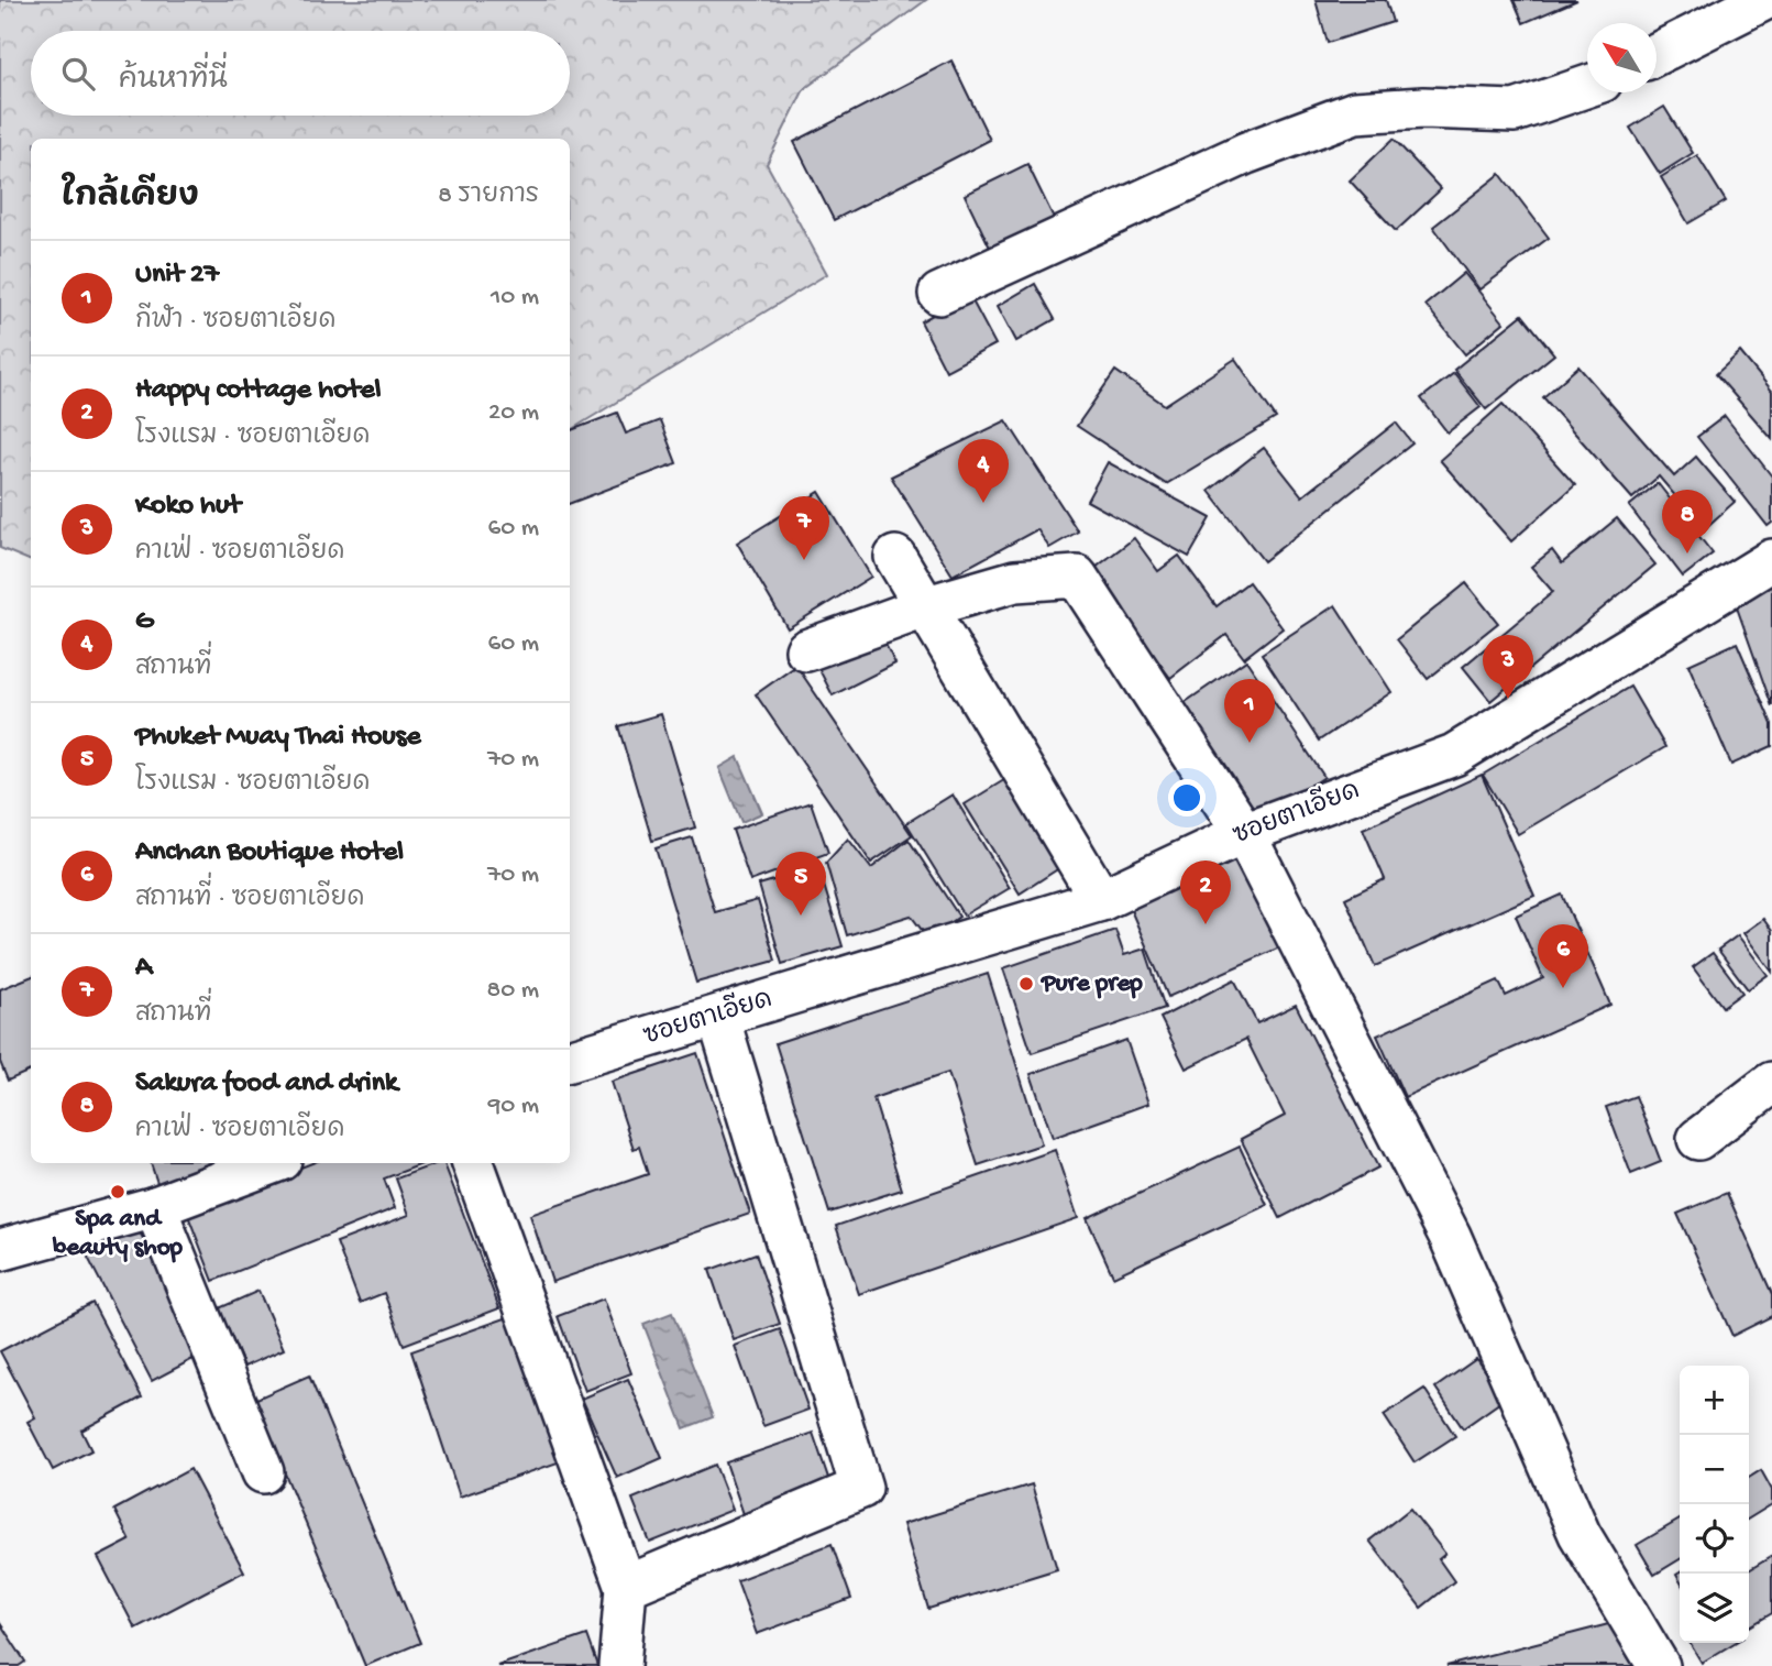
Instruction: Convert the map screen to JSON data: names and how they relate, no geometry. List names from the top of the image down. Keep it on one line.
{"streets":{"street":["ซอยตาเอียด"]},"places":["Pure prep","Spa and beauty shop"],"north":"top left","page":{"search":"ค้นหาที่นี่","heading":["ใกล้เคียง","8 รายการ"],"list":[{"mark":"1","name":"Unit 27","note":"กีฬา · ซอยตาเอียด","value":"10 m"},{"mark":"2","name":"Happy cottage hotel","note":"โรงแรม · ซอยตาเอียด","value":"20 m"},{"mark":"3","name":"Koko hut","note":"คาเฟ่ · ซอยตาเอียด","value":"60 m"},{"mark":"4","name":"G","note":"สถานที่","value":"60 m"},{"mark":"5","name":"Phuket Muay Thai House","note":"โรงแรม · ซอยตาเอียด","value":"70 m"},{"mark":"6","name":"Anchan Boutique Hotel","note":"สถานที่ · ซอยตาเอียด","value":"70 m"},{"mark":"7","name":"A","note":"สถานที่","value":"80 m"},{"mark":"8","name":"Sakura food and drink","note":"คาเฟ่ · ซอยตาเอียด","value":"90 m"}],"pins":["4","8","7","3","1","5","2","6"],"map_buttons":["+","−"]}}
